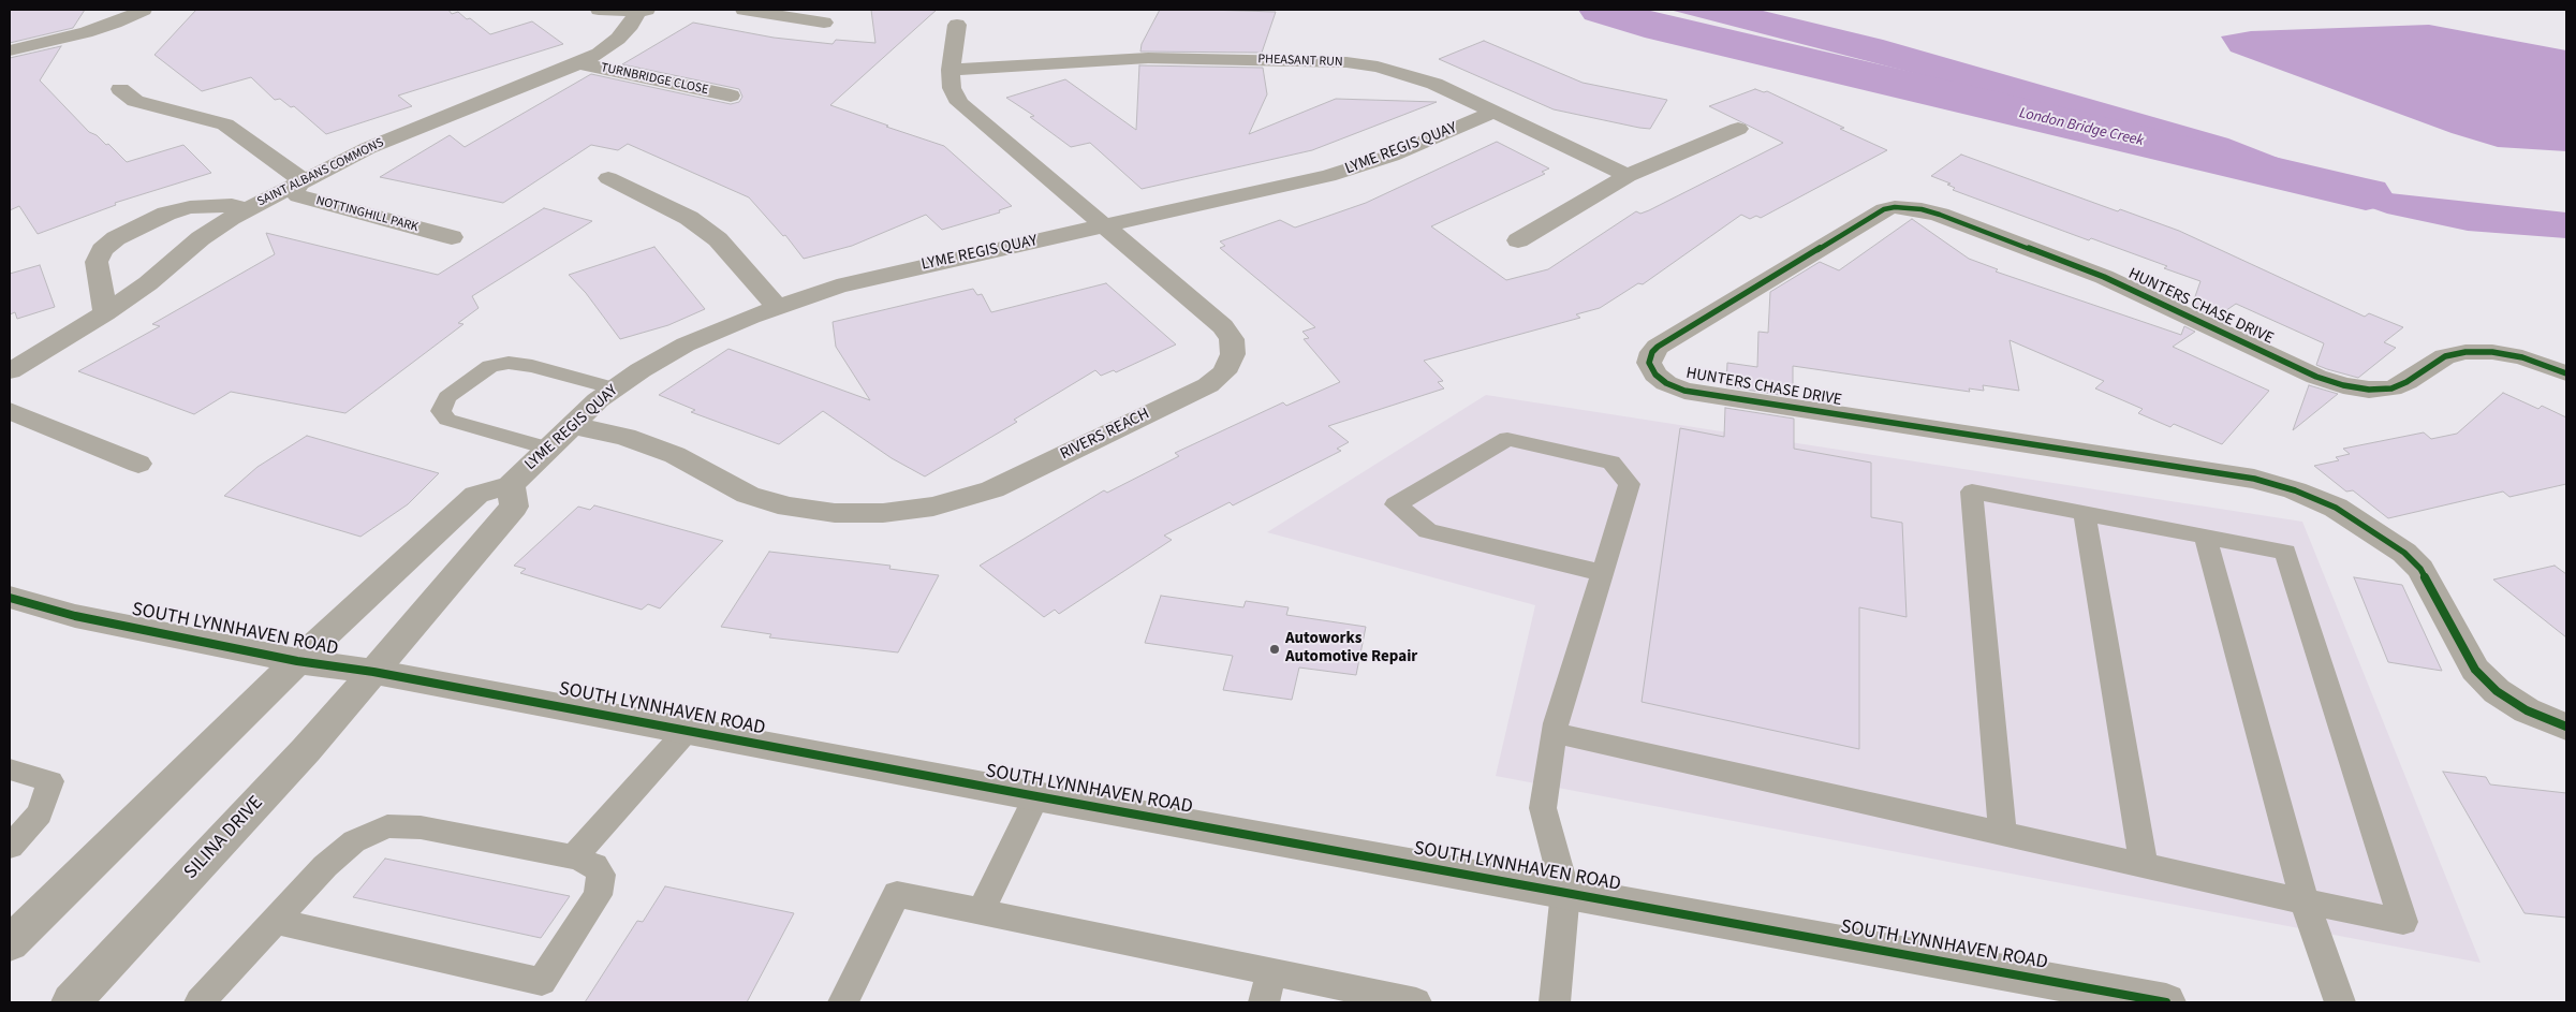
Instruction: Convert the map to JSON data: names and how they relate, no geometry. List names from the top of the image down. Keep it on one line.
{"streets":{"street":["PHEASANT RUN","TURNBRIDGE CLOSE","LYME REGIS QUAY","SAINT ALBANS COMMONS","NOTTINGHILL PARK","HUNTERS CHASE DRIVE","RIVERS REACH","SOUTH LYNNHAVEN ROAD","SILINA DRIVE"]},"crossings":[["PHEASANT RUN","LYME REGIS QUAY"],["PHEASANT RUN","RIVERS REACH"],["TURNBRIDGE CLOSE","SAINT ALBANS COMMONS"],["LYME REGIS QUAY","RIVERS REACH"],["LYME REGIS QUAY","SOUTH LYNNHAVEN ROAD"],["SAINT ALBANS COMMONS","NOTTINGHILL PARK"],["SOUTH LYNNHAVEN ROAD","SILINA DRIVE"]],"water":["London Bridge Creek"],"places":["Autoworks Automotive Repair"]}
